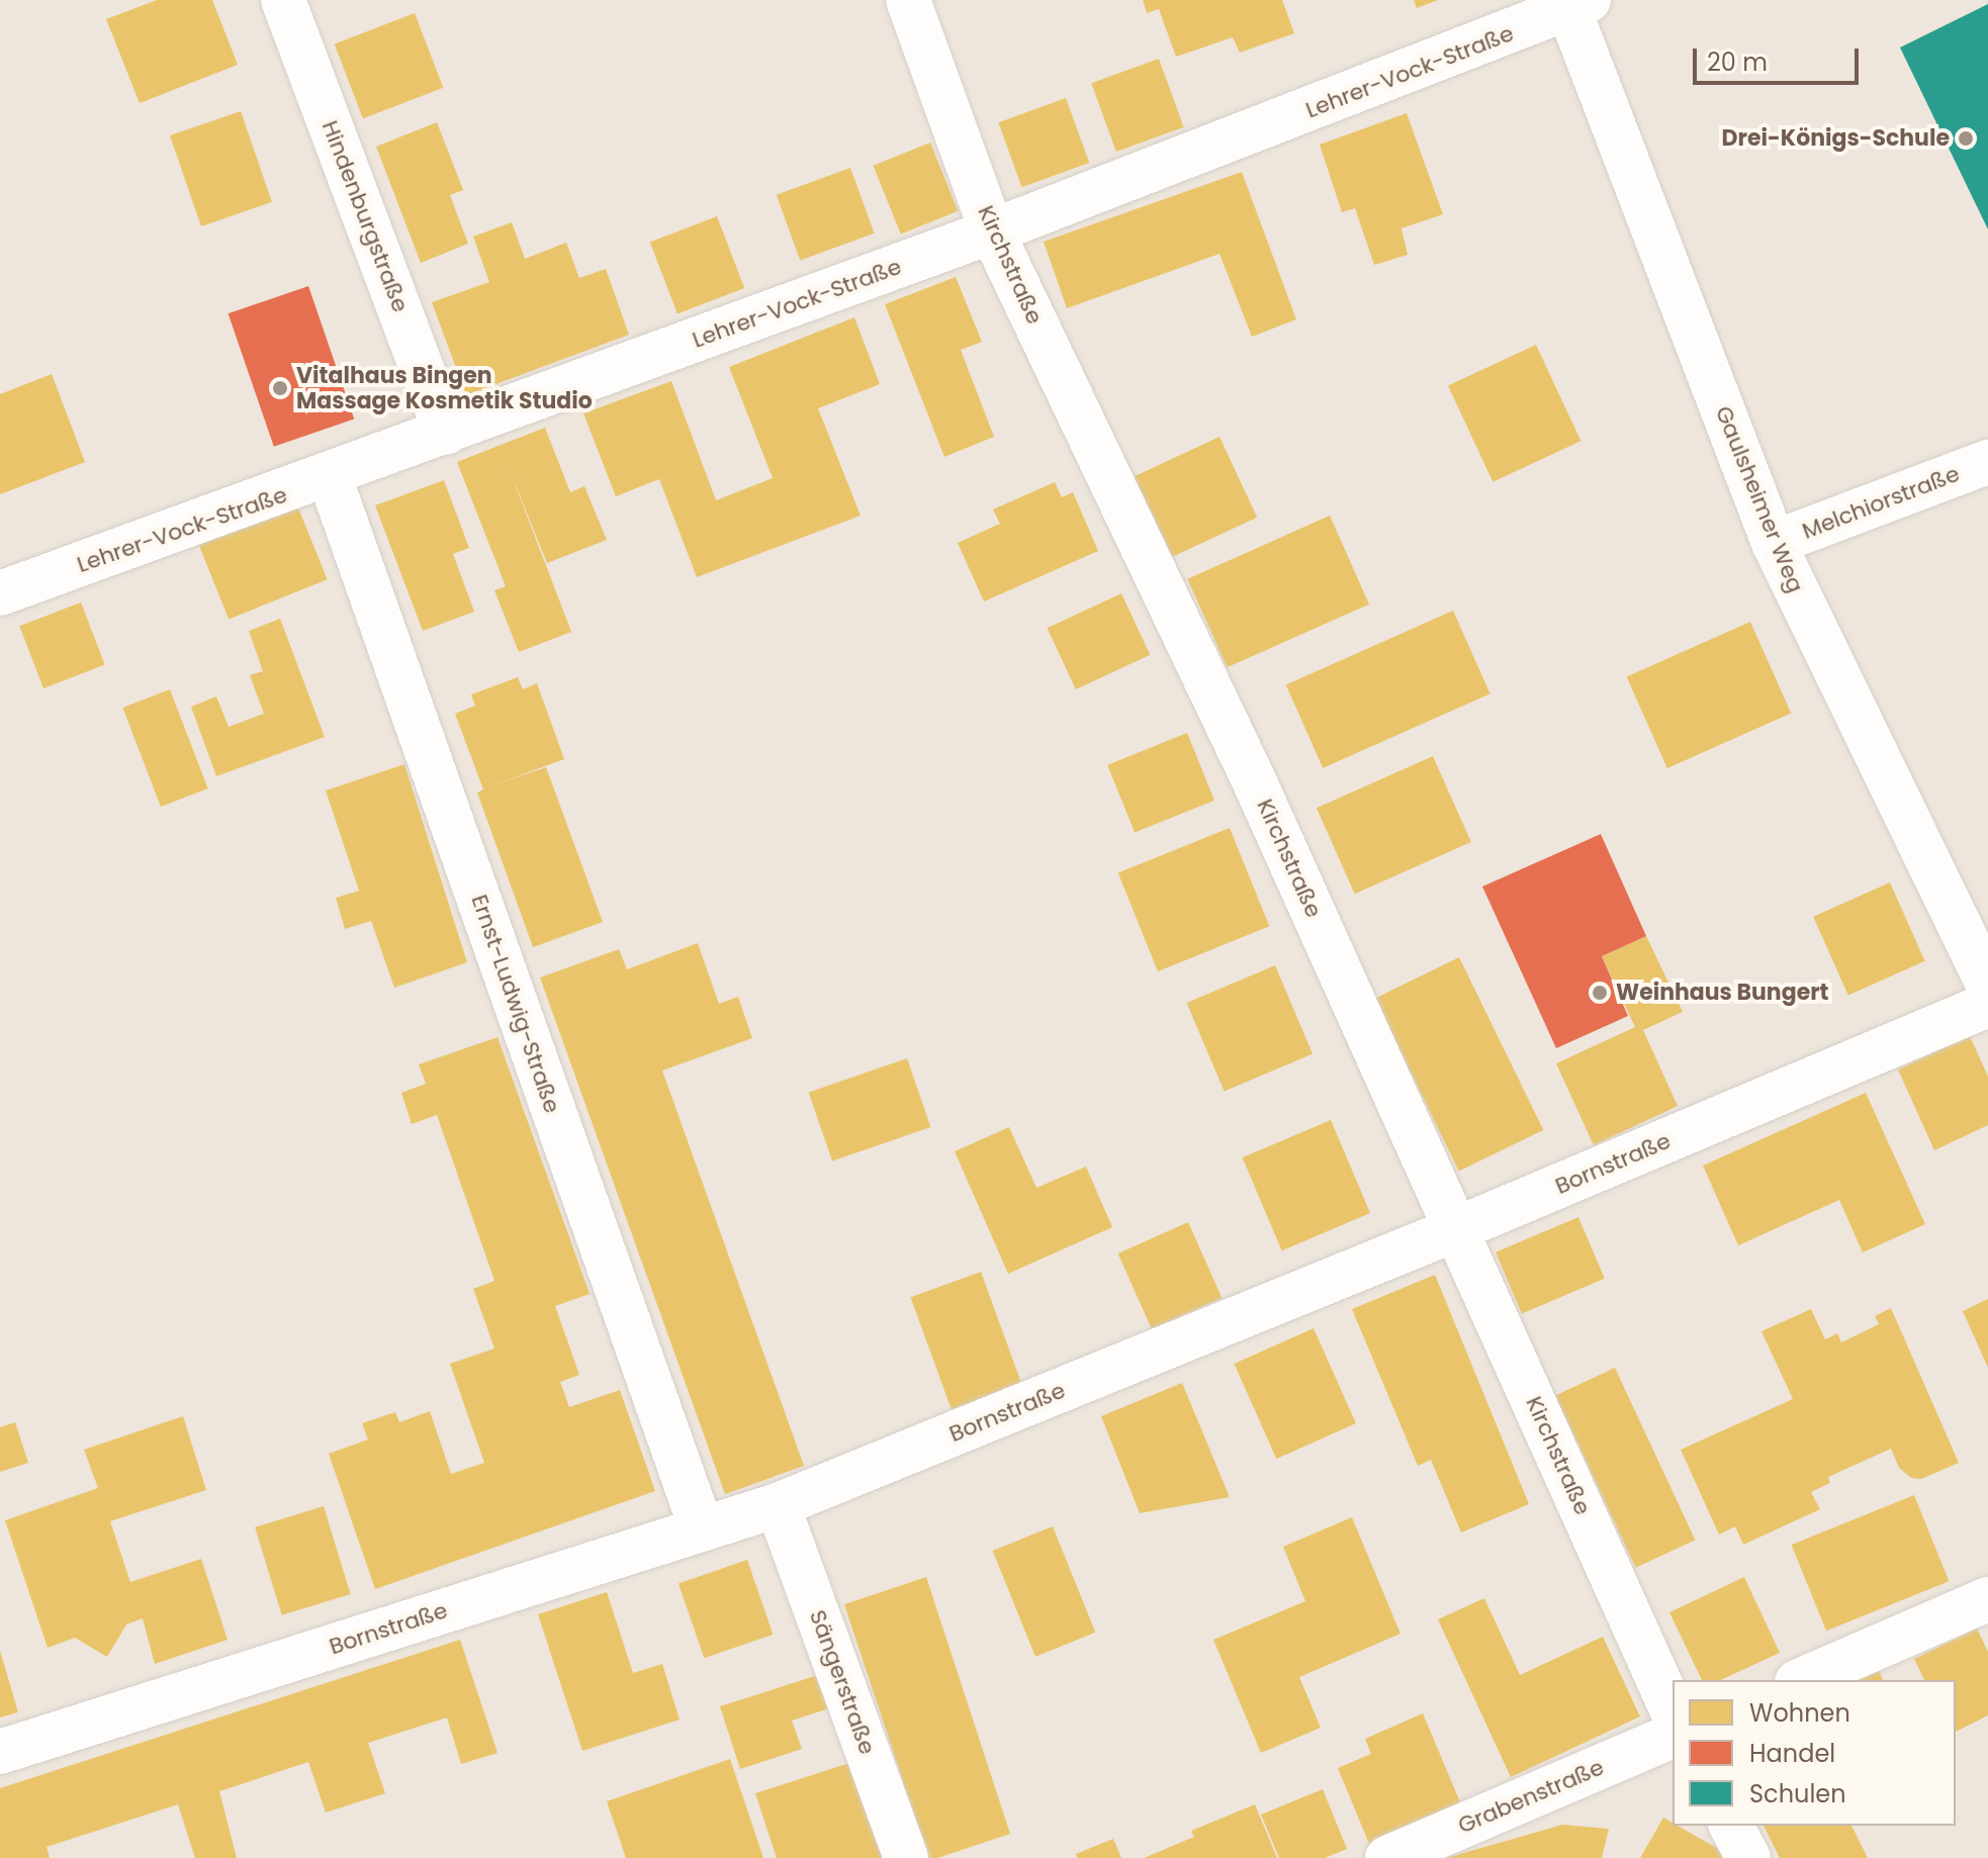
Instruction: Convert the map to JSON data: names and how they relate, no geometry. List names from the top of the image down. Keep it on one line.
{"streets":{"street":["Lehrer-Vock-Straße","Hindenburgstraße","Kirchstraße","Gaulsheimer Weg","Melchiorstraße","Ernst-Ludwig-Straße","Bornstraße","Sängerstraße","Grabenstraße"]},"crossings":[["Lehrer-Vock-Straße","Hindenburgstraße"],["Lehrer-Vock-Straße","Kirchstraße"],["Lehrer-Vock-Straße","Gaulsheimer Weg"],["Lehrer-Vock-Straße","Ernst-Ludwig-Straße"],["Kirchstraße","Bornstraße"],["Gaulsheimer Weg","Melchiorstraße"],["Ernst-Ludwig-Straße","Bornstraße"],["Bornstraße","Sängerstraße"]],"places":["Drei-Königs-Schule","Vitalhaus Bingen Massage Kosmetik Studio","Weinhaus Bungert"],"legend":["Wohnen","Handel","Schulen"],"scale_bar":"20 m"}
